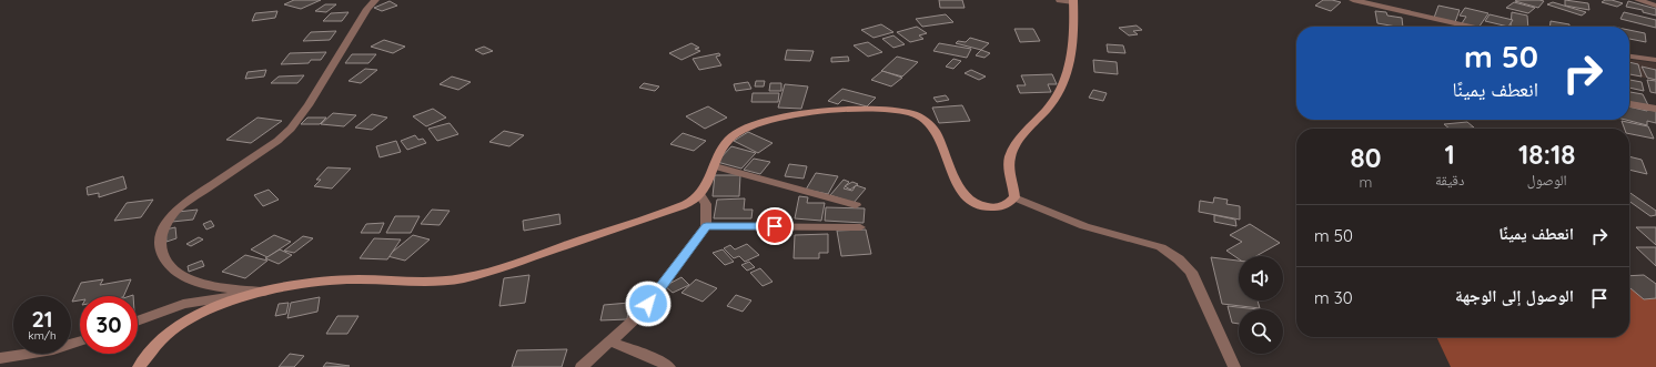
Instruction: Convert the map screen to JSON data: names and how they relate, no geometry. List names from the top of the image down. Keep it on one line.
{"page":{"turn":["50 m","انعطف يمينًا"],"eta":["18:18","الوصول","1","دقيقة","80","m"],"list":[{"name":"انعطف يمينًا","value":"50 m"},{"name":"الوصول إلى الوجهة","value":"30 m"}],"speed":"21 km/h","limit":"30"}}
